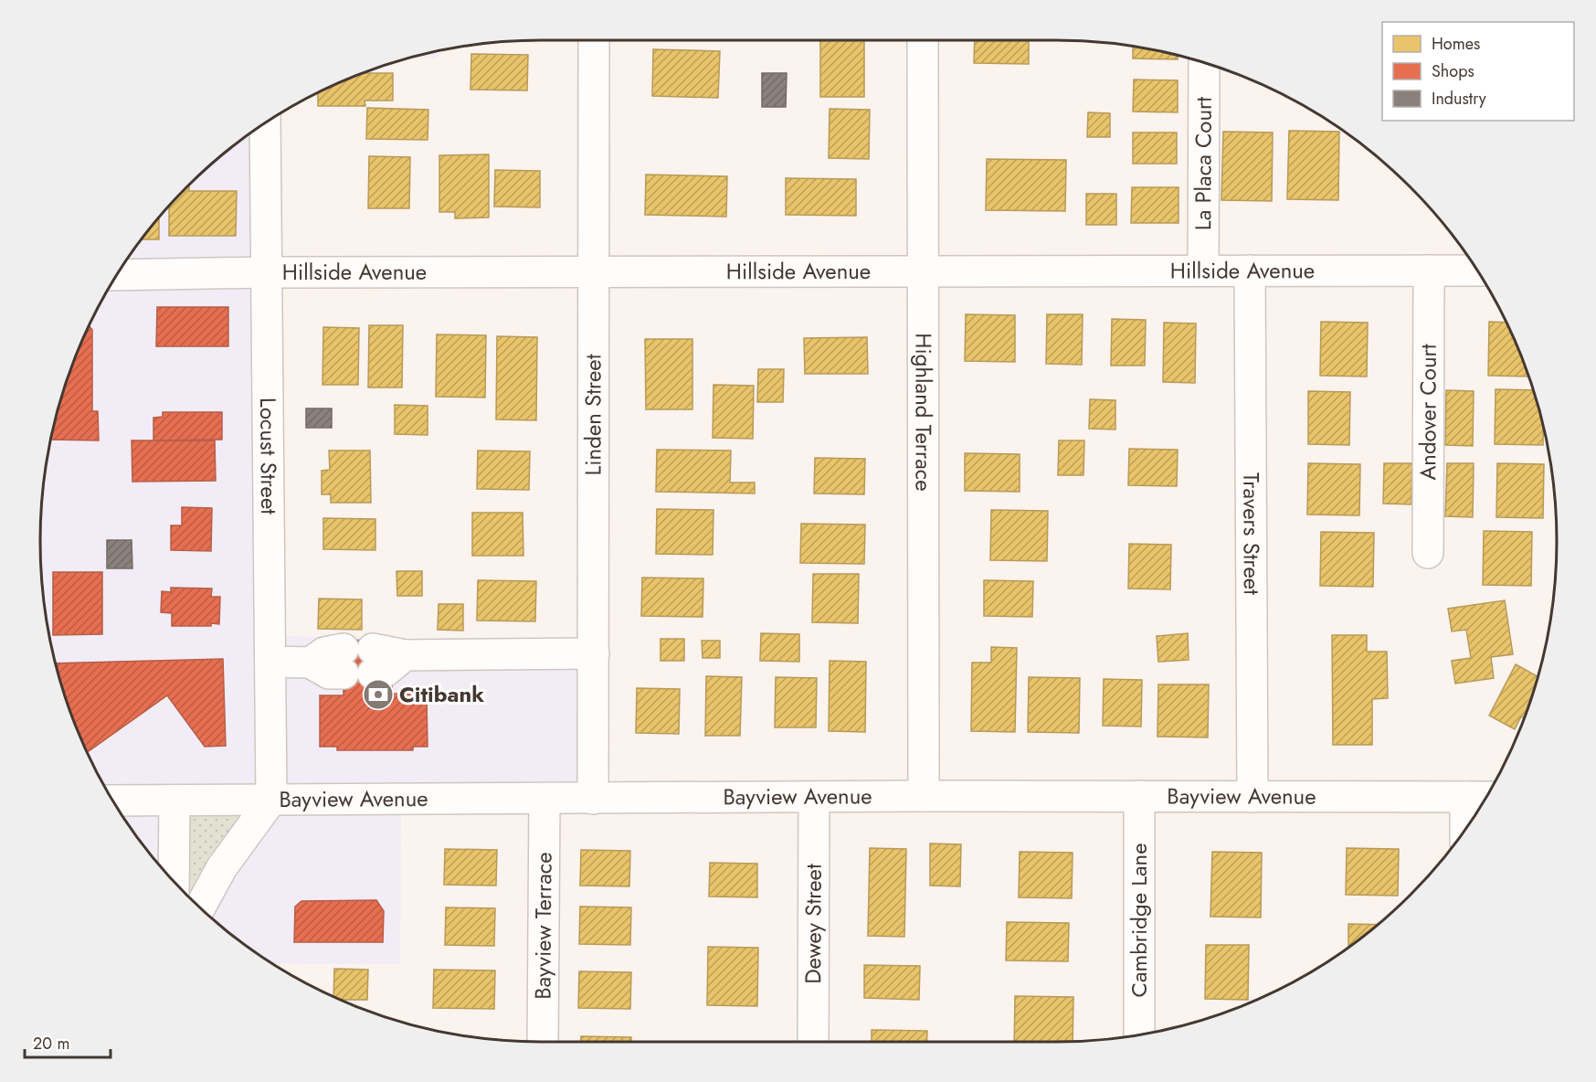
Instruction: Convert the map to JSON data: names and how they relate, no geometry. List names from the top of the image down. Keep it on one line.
{"streets":{"street":["La Placa Court","Hillside Avenue","Andover Court","Highland Terrace","Linden Street","Locust Street","Travers Street","Bayview Avenue","Cambridge Lane","Bayview Terrace","Dewey Street"]},"crossings":[["La Placa Court","Hillside Avenue"],["Hillside Avenue","Andover Court"],["Hillside Avenue","Highland Terrace"],["Hillside Avenue","Linden Street"],["Hillside Avenue","Locust Street"],["Hillside Avenue","Travers Street"],["Highland Terrace","Bayview Avenue"],["Linden Street","Bayview Avenue"],["Locust Street","Bayview Avenue"],["Travers Street","Bayview Avenue"],["Bayview Avenue","Cambridge Lane"],["Bayview Avenue","Bayview Terrace"],["Bayview Avenue","Dewey Street"]],"places":{"bank":["Citibank"]},"legend":["Homes","Shops","Industry"],"scale_bar":"20 m"}
